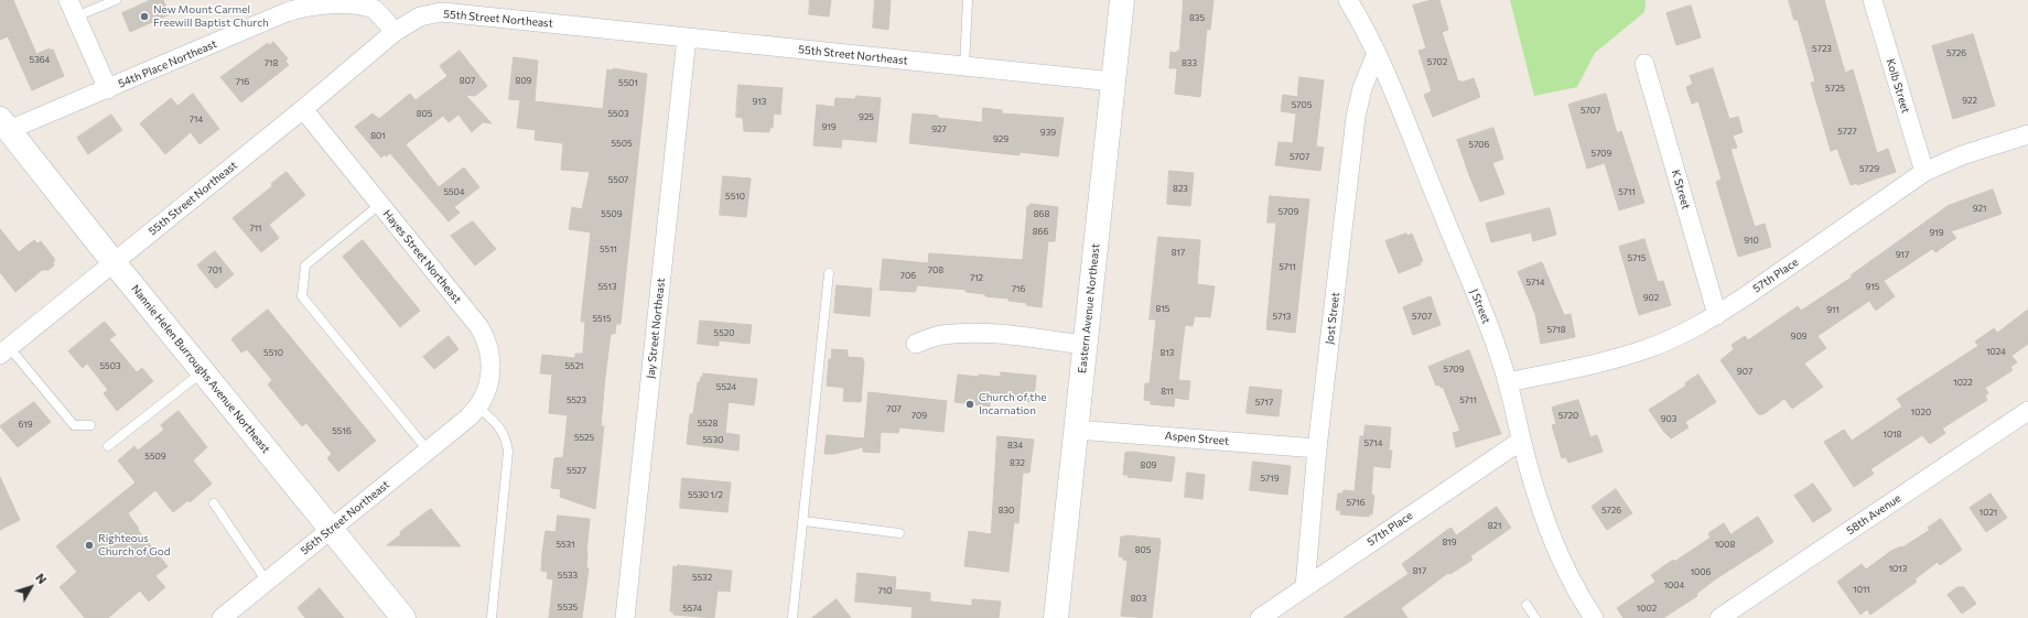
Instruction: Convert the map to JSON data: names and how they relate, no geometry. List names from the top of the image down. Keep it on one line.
{"streets":{"main road":["Eastern Avenue Northeast","Nannie Helen Burroughs Avenue Northeast"],"street":["55th Street Northeast","54th Place Northeast","Kolb Street","K Street","Hayes Street Northeast","57th Place","J Street","Jost Street","Jay Street Northeast","Aspen Street","58th Avenue","56th Street Northeast"]},"crossings":[["55th Street Northeast","54th Place Northeast"],["55th Street Northeast","Hayes Street Northeast"],["55th Street Northeast","Eastern Avenue Northeast"],["55th Street Northeast","Jay Street Northeast"],["55th Street Northeast","Nannie Helen Burroughs Avenue Northeast"],["54th Place Northeast","Nannie Helen Burroughs Avenue Northeast"],["Kolb Street","57th Place"],["K Street","57th Place"],["Hayes Street Northeast","56th Street Northeast"],["57th Place","J Street"],["57th Place","Jost Street"],["J Street","Jost Street"],["Eastern Avenue Northeast","Aspen Street"],["Jost Street","Aspen Street"],["Nannie Helen Burroughs Avenue Northeast","56th Street Northeast"]],"places":["New Mount Carmel Freewill Baptist Church","Church of the Incarnation","Righteous Church of God"],"house_numbers":["835","5723","5726","5364","5702","718","833","807","809","716","5501","5725","922","913","5705","5707","805","5503","925","714","919","927","5727","939","801","929","5505","5706","5709","5707","5729","5507","823","5504","5711","5510","921","5709","5509","868","711","866","919","910","5511","817","917","5715","5711","701","708","706","712","5714","5513","915","716","902","815","911","5713","5707","5515","5718","5520","909","1024","5510","813","5503","5521","5709","907","1022","5524","811","5523","5711","5717","707","1020","709","5720","903","5528","619","5516","1018","5525","5530","5714","834","5509","832","809","5527","5719","5530 1/2","5716","830","5726","1021","821","819","5531","1008","805","1013","817","1006","5533","5532","1004","1011","710","803","5535","5574","1002"],"north":"top right"}
